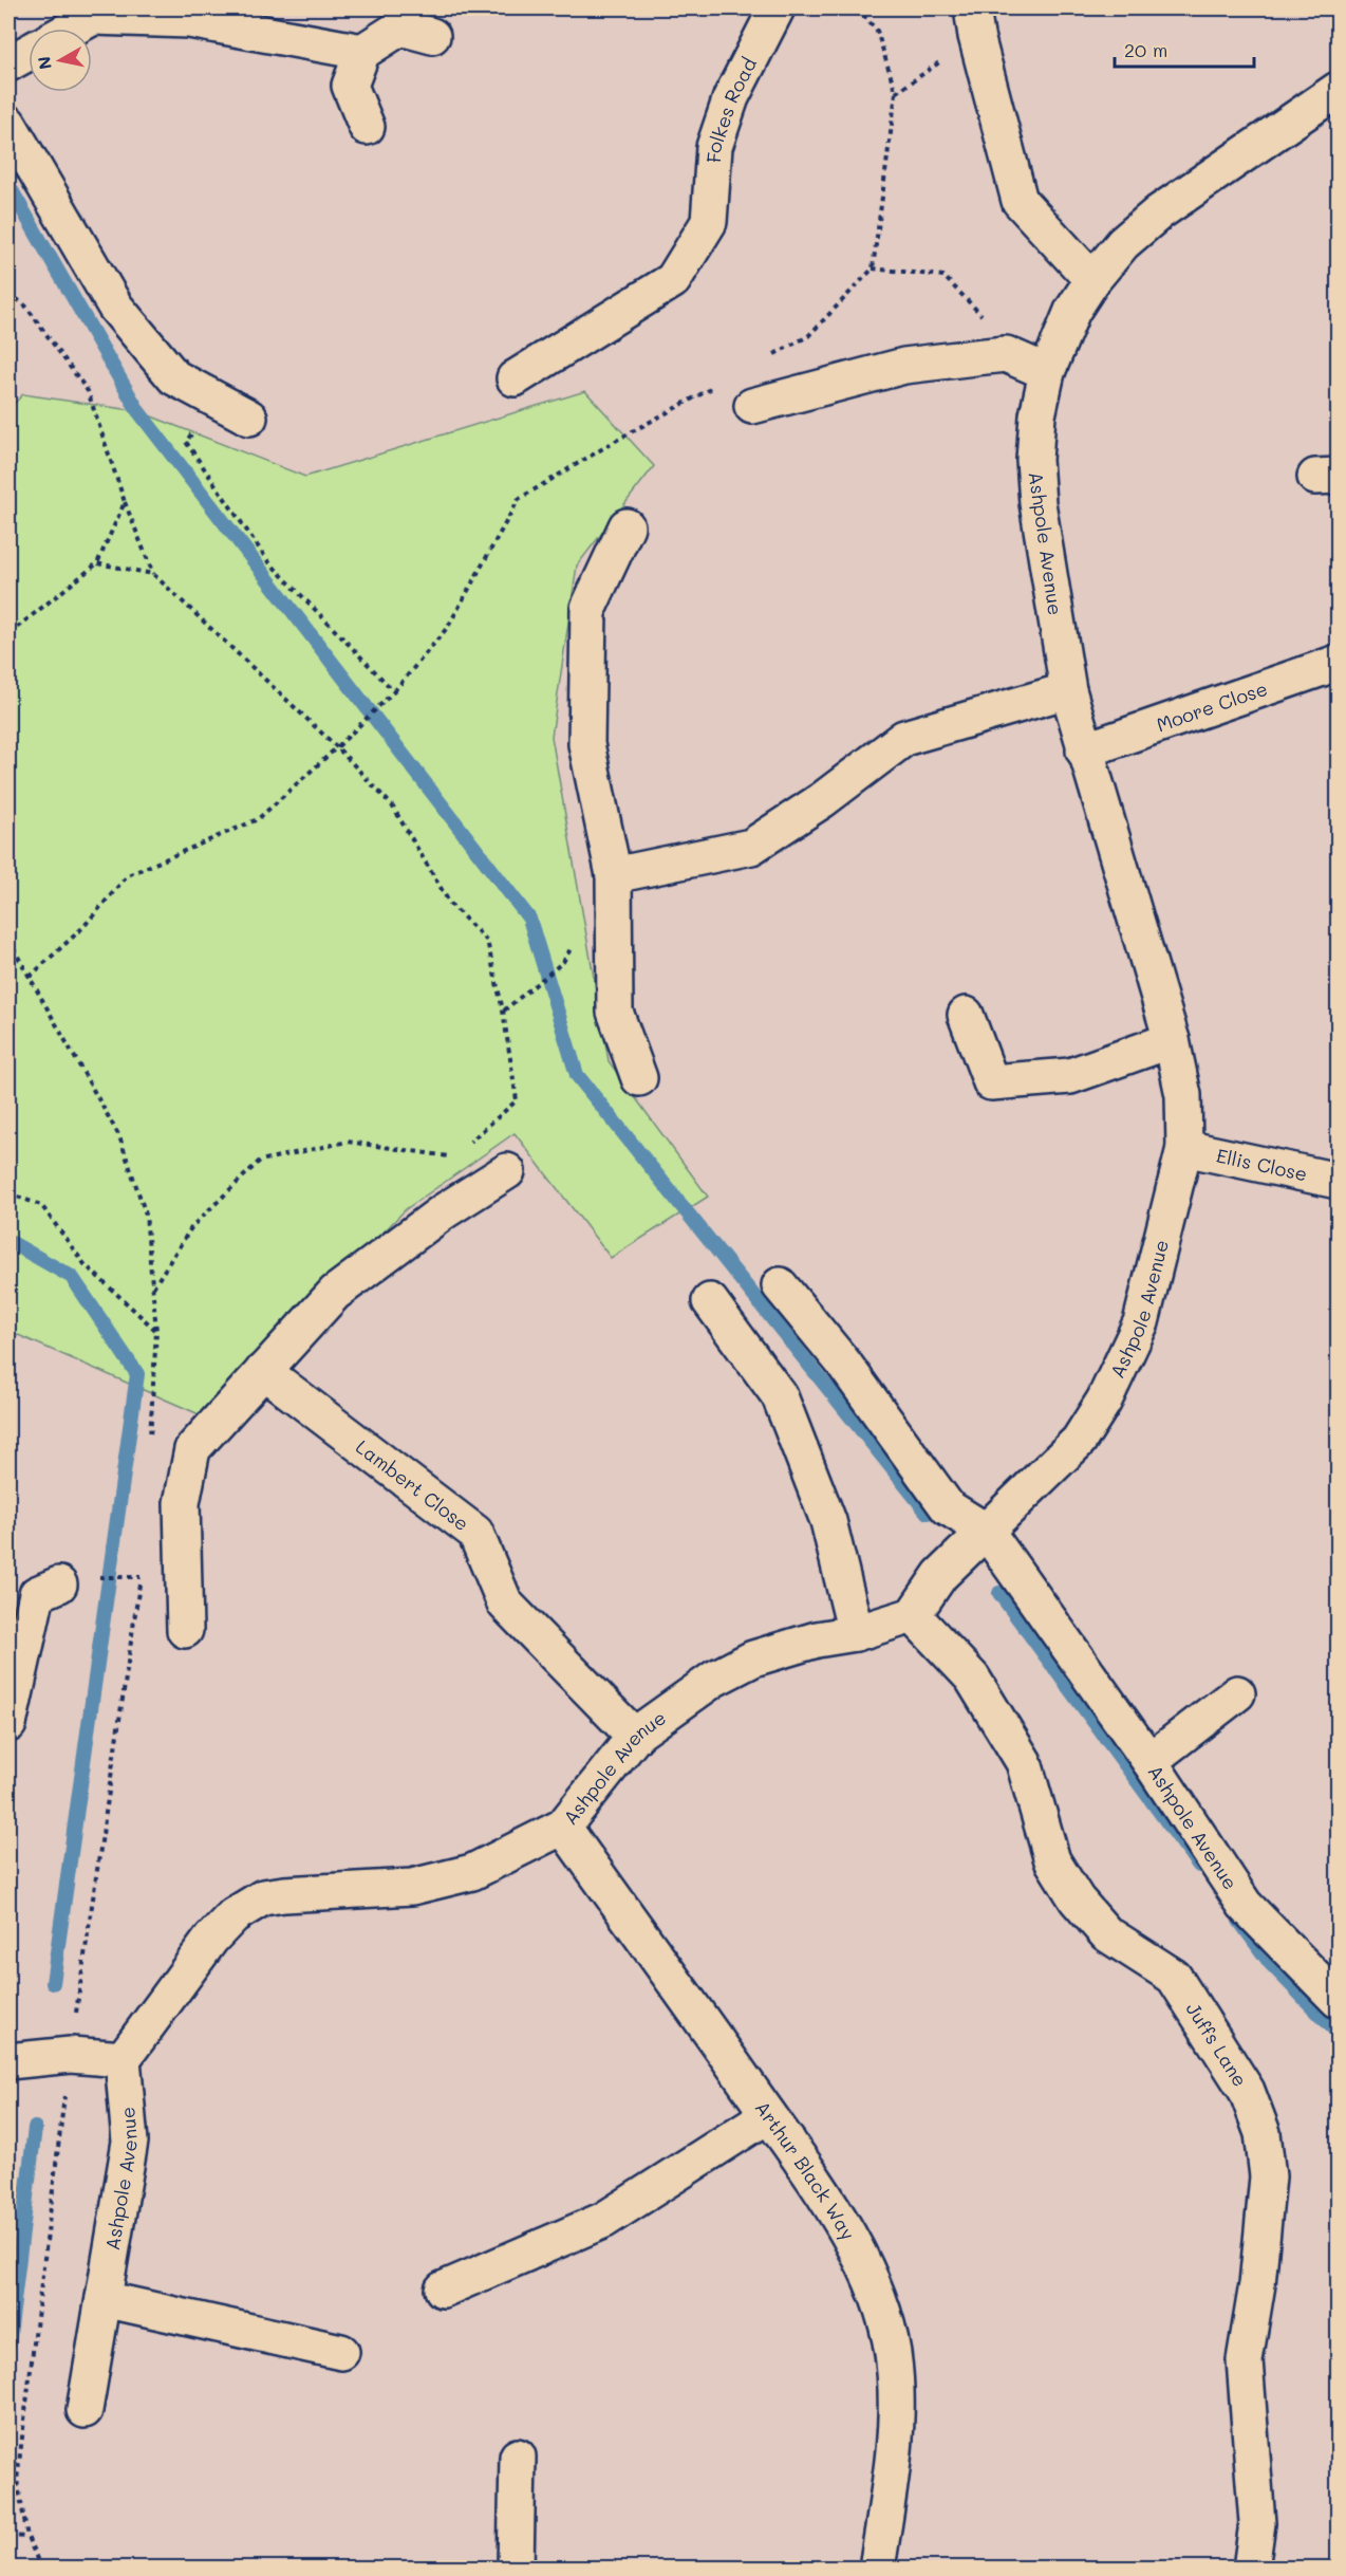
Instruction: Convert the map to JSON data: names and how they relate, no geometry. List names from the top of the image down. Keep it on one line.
{"streets":{"street":["Folkes Road","Ashpole Avenue","Moore Close","Ellis Close","Lambert Close","Juffs Lane","Arthur Black Way"]},"crossings":[["Ashpole Avenue","Moore Close"],["Ashpole Avenue","Ellis Close"],["Ashpole Avenue","Lambert Close"],["Ashpole Avenue","Juffs Lane"],["Ashpole Avenue","Arthur Black Way"]],"scale_bar":"20 m","north":"left"}
